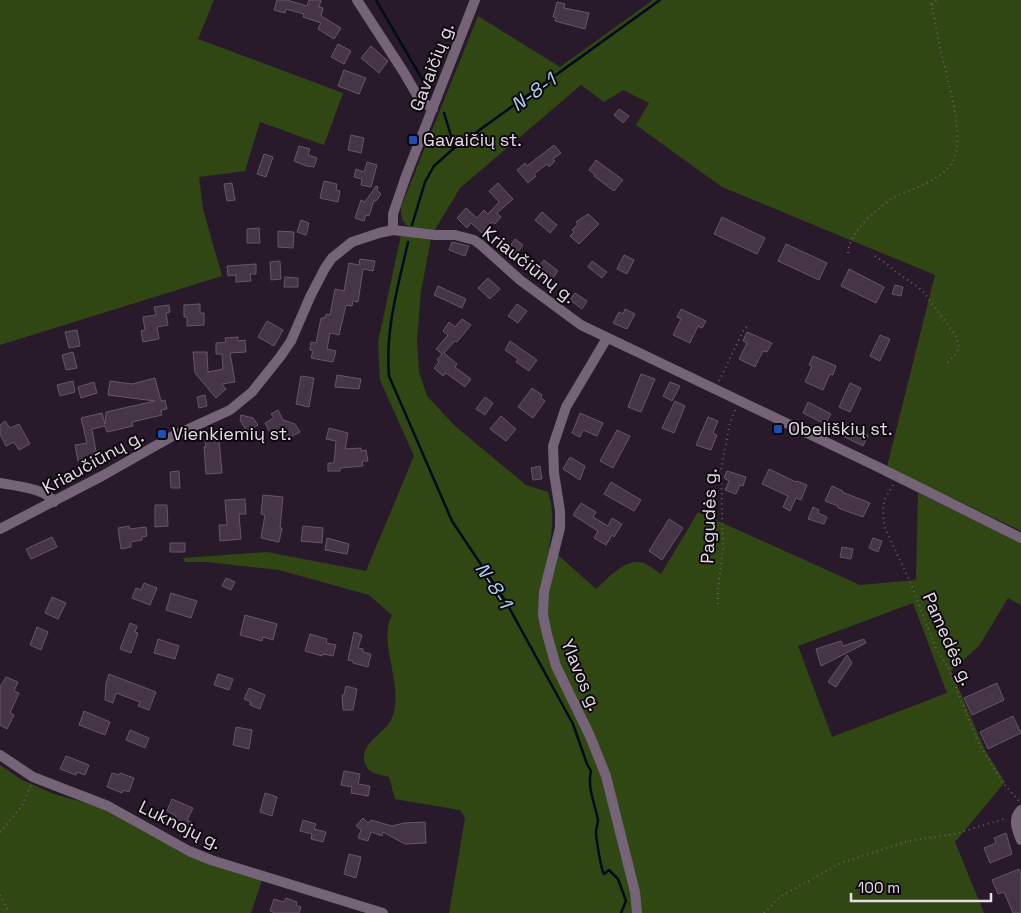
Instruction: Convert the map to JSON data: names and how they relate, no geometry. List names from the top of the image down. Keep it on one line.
{"streets":{"street":["Gavaičių g.","Kriaučiūnų g.","Ylavos g.","Luknojų g."],"path":["Pagudės g.","Pamedės g."]},"crossings":[["Gavaičių g.","Kriaučiūnų g."],["Kriaučiūnų g.","Pagudės g."],["Kriaučiūnų g.","Pamedės g."],["Kriaučiūnų g.","Ylavos g."]],"water":["N-8-1"],"places":{"transit":["Gavaičių st.","Obeliškių st.","Vienkiemių st."]},"scale_bar":"100 m"}
